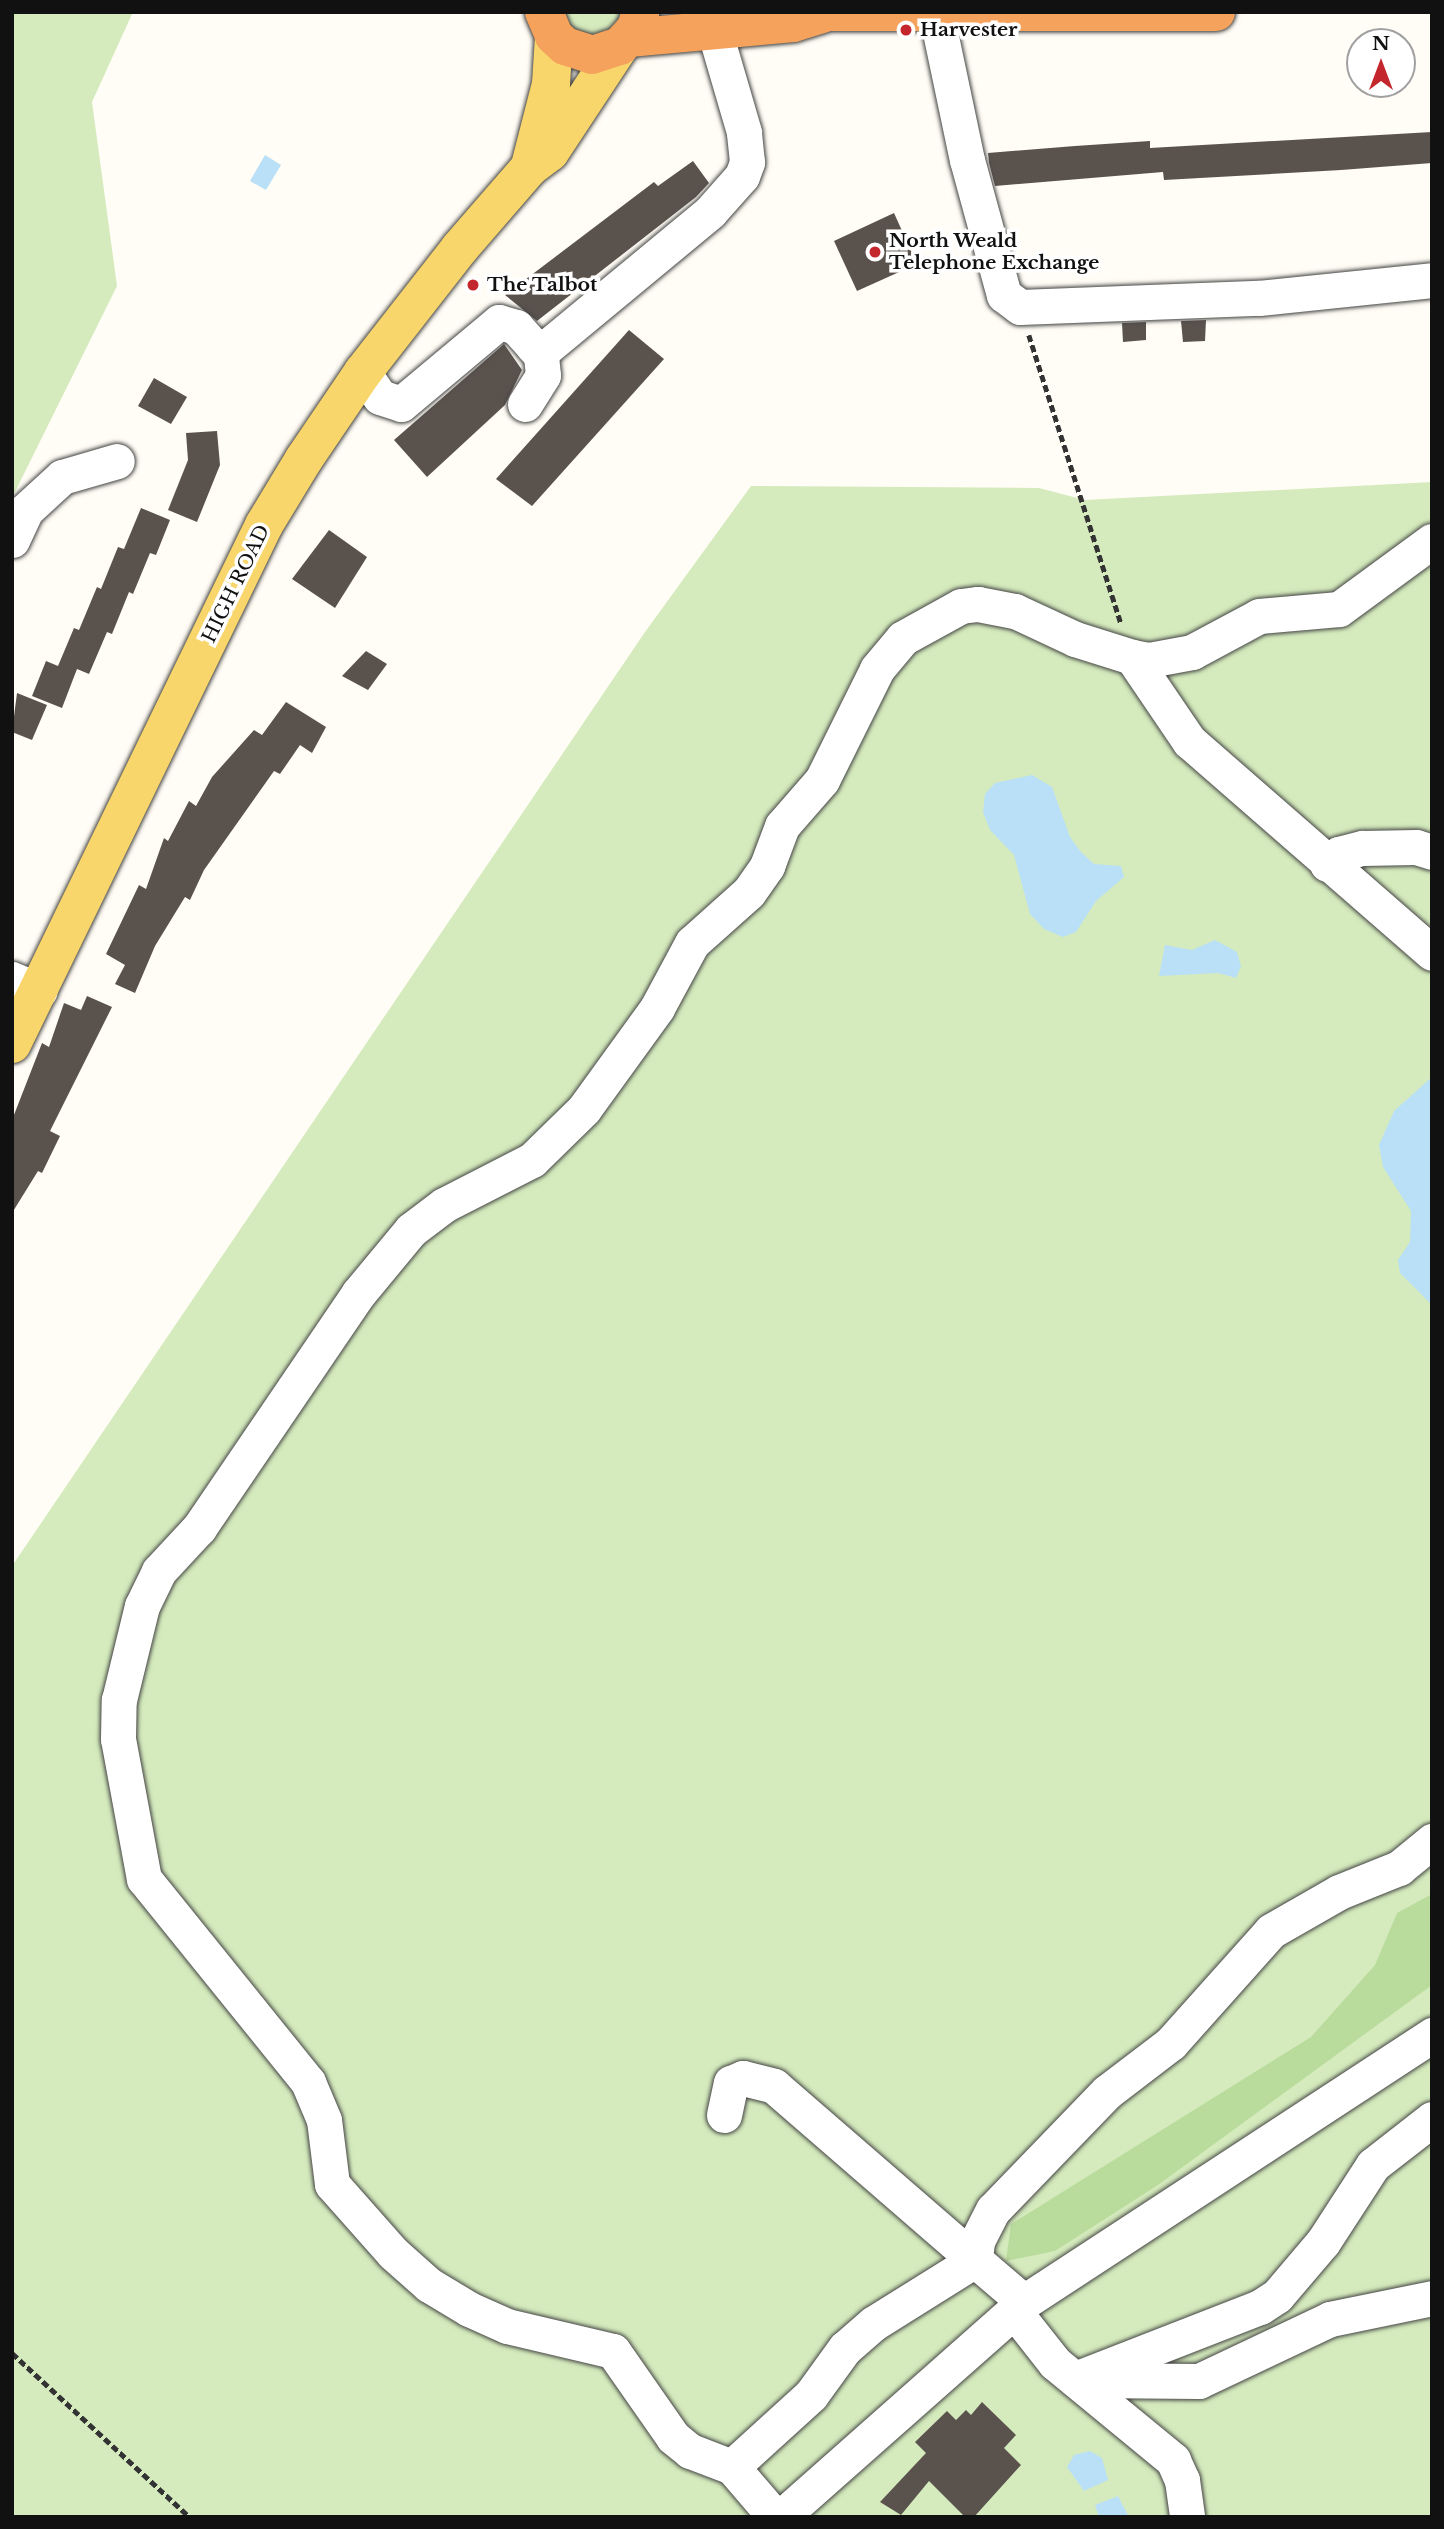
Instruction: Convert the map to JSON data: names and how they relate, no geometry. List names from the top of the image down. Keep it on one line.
{"streets":{"main road":["HIGH ROAD"]},"places":["Harvester","North Weald Telephone Exchange","The Talbot"],"north":"top"}
